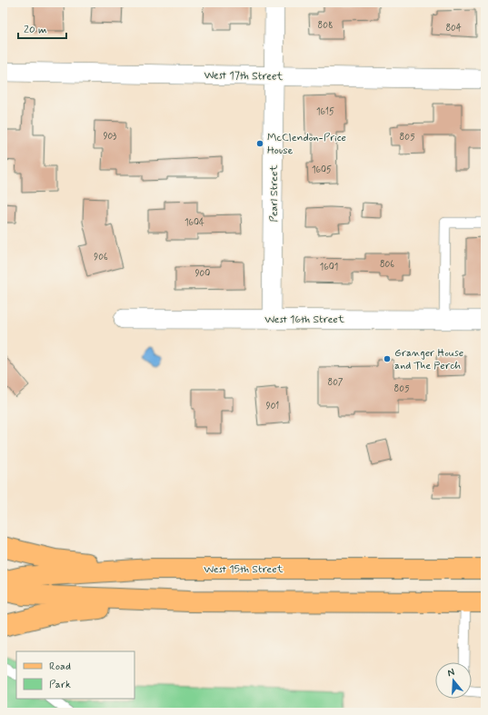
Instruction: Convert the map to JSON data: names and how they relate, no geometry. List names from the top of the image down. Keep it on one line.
{"streets":{"main road":["West 15th Street"],"street":["West 17th Street","Pearl Street","West 16th Street"]},"crossings":[["West 17th Street","Pearl Street"],["Pearl Street","West 16th Street"]],"places":["McClendon-Price House","Granger House and The Perch"],"house_numbers":["808","804","1615","903","805","1605","1604","906","806","1601","900","807","805","901"],"legend":["Road","Park"],"scale_bar":"20 m","north":"top"}
